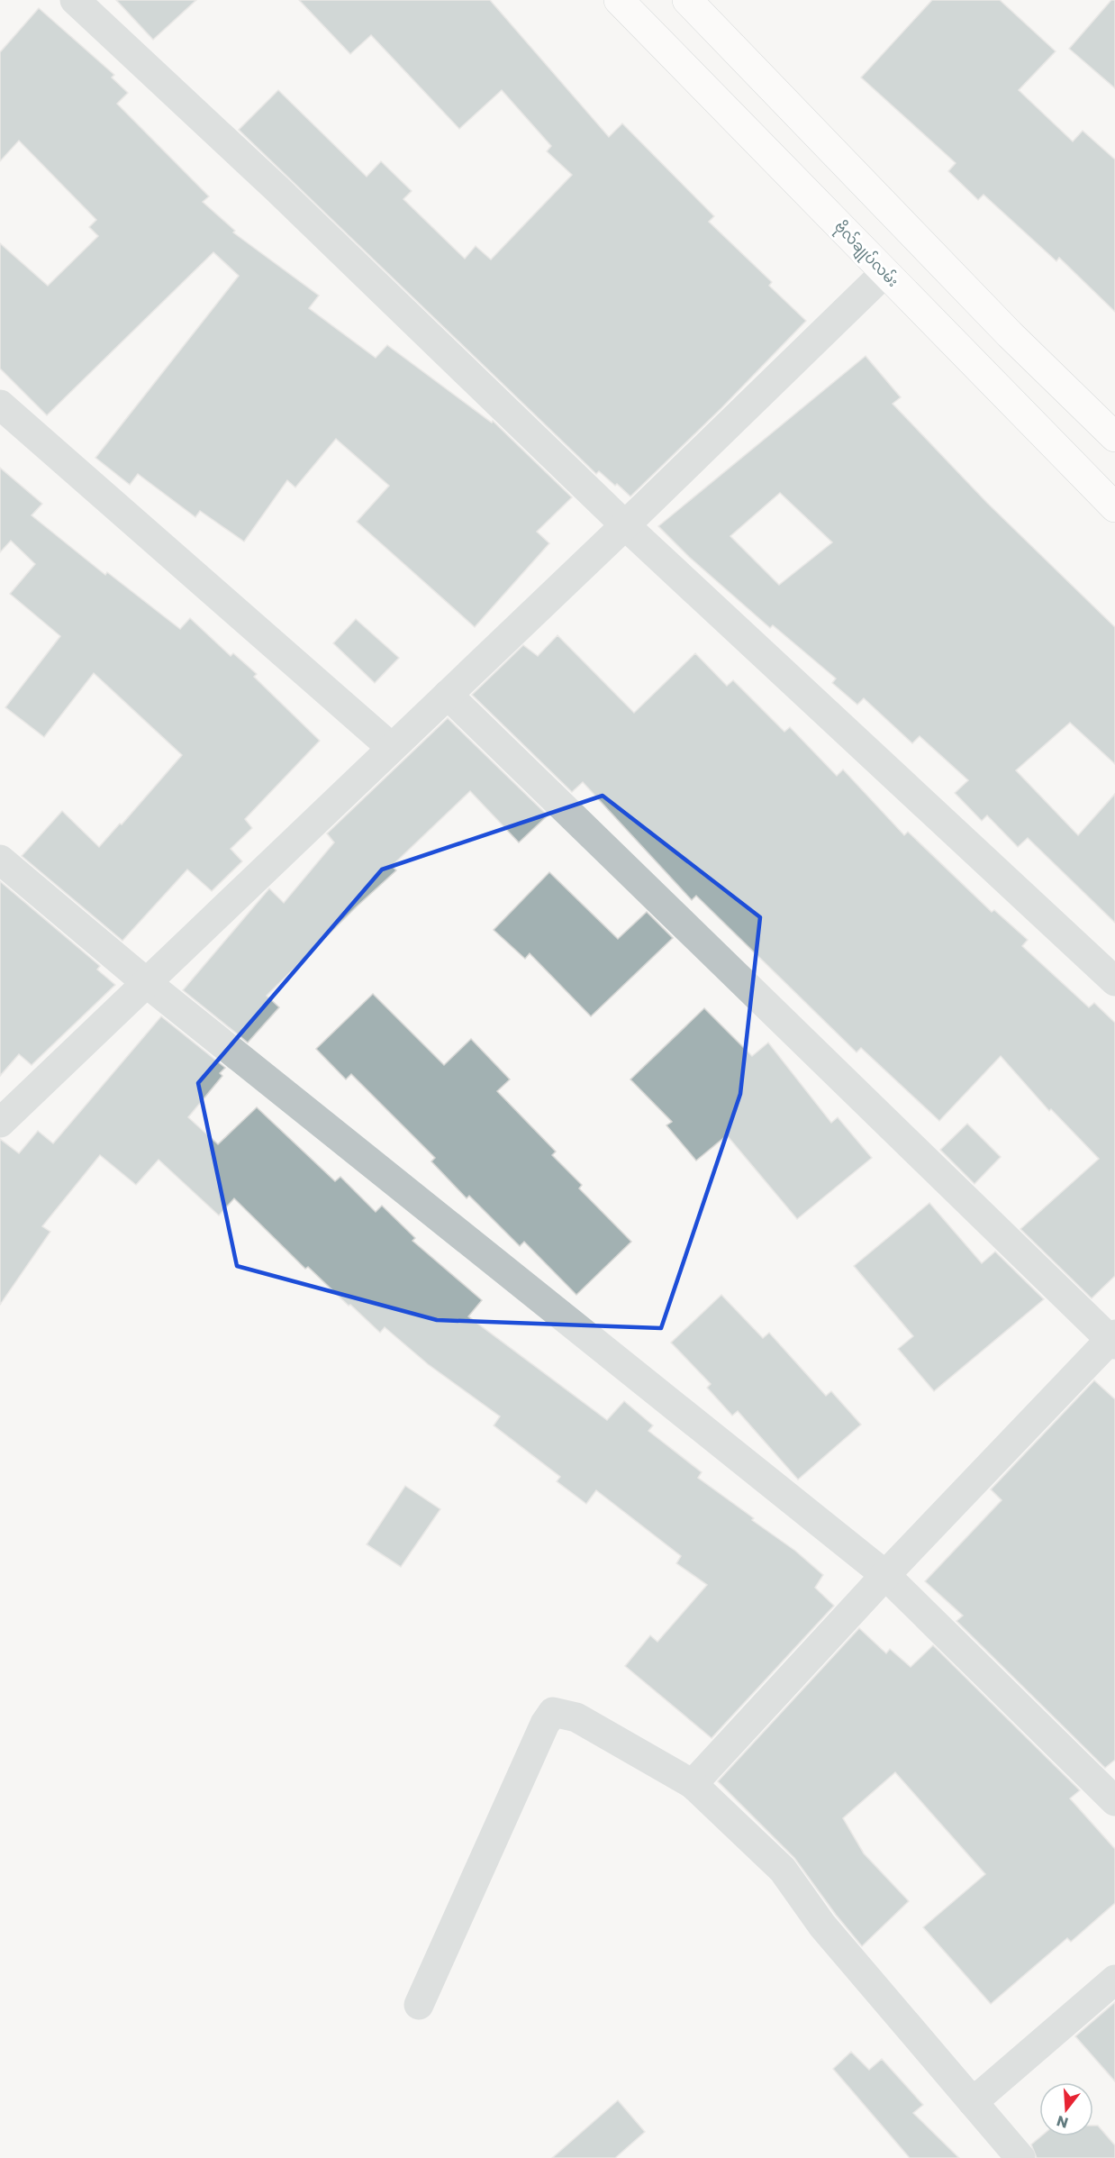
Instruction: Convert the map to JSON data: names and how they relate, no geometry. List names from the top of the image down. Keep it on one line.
{"streets":{"main road":["ဗိုလ်ချုပ်လမ်း"]},"north":"bottom"}
